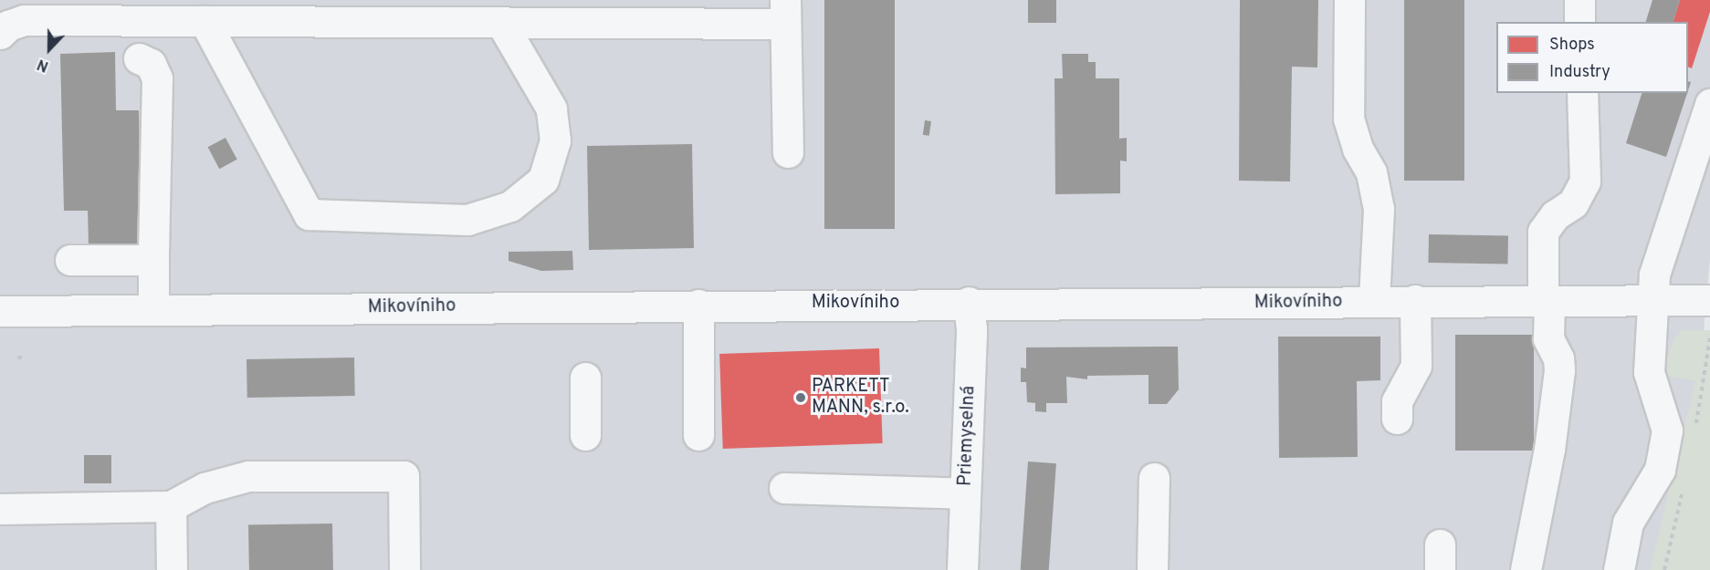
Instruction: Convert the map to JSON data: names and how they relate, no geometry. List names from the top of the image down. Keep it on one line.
{"streets":{"street":["Mikovíniho","Priemyselná"]},"crossings":[["Mikovíniho","Priemyselná"]],"places":["PARKETT MANN, s.r.o."],"legend":["Shops","Industry"],"north":"bottom"}
